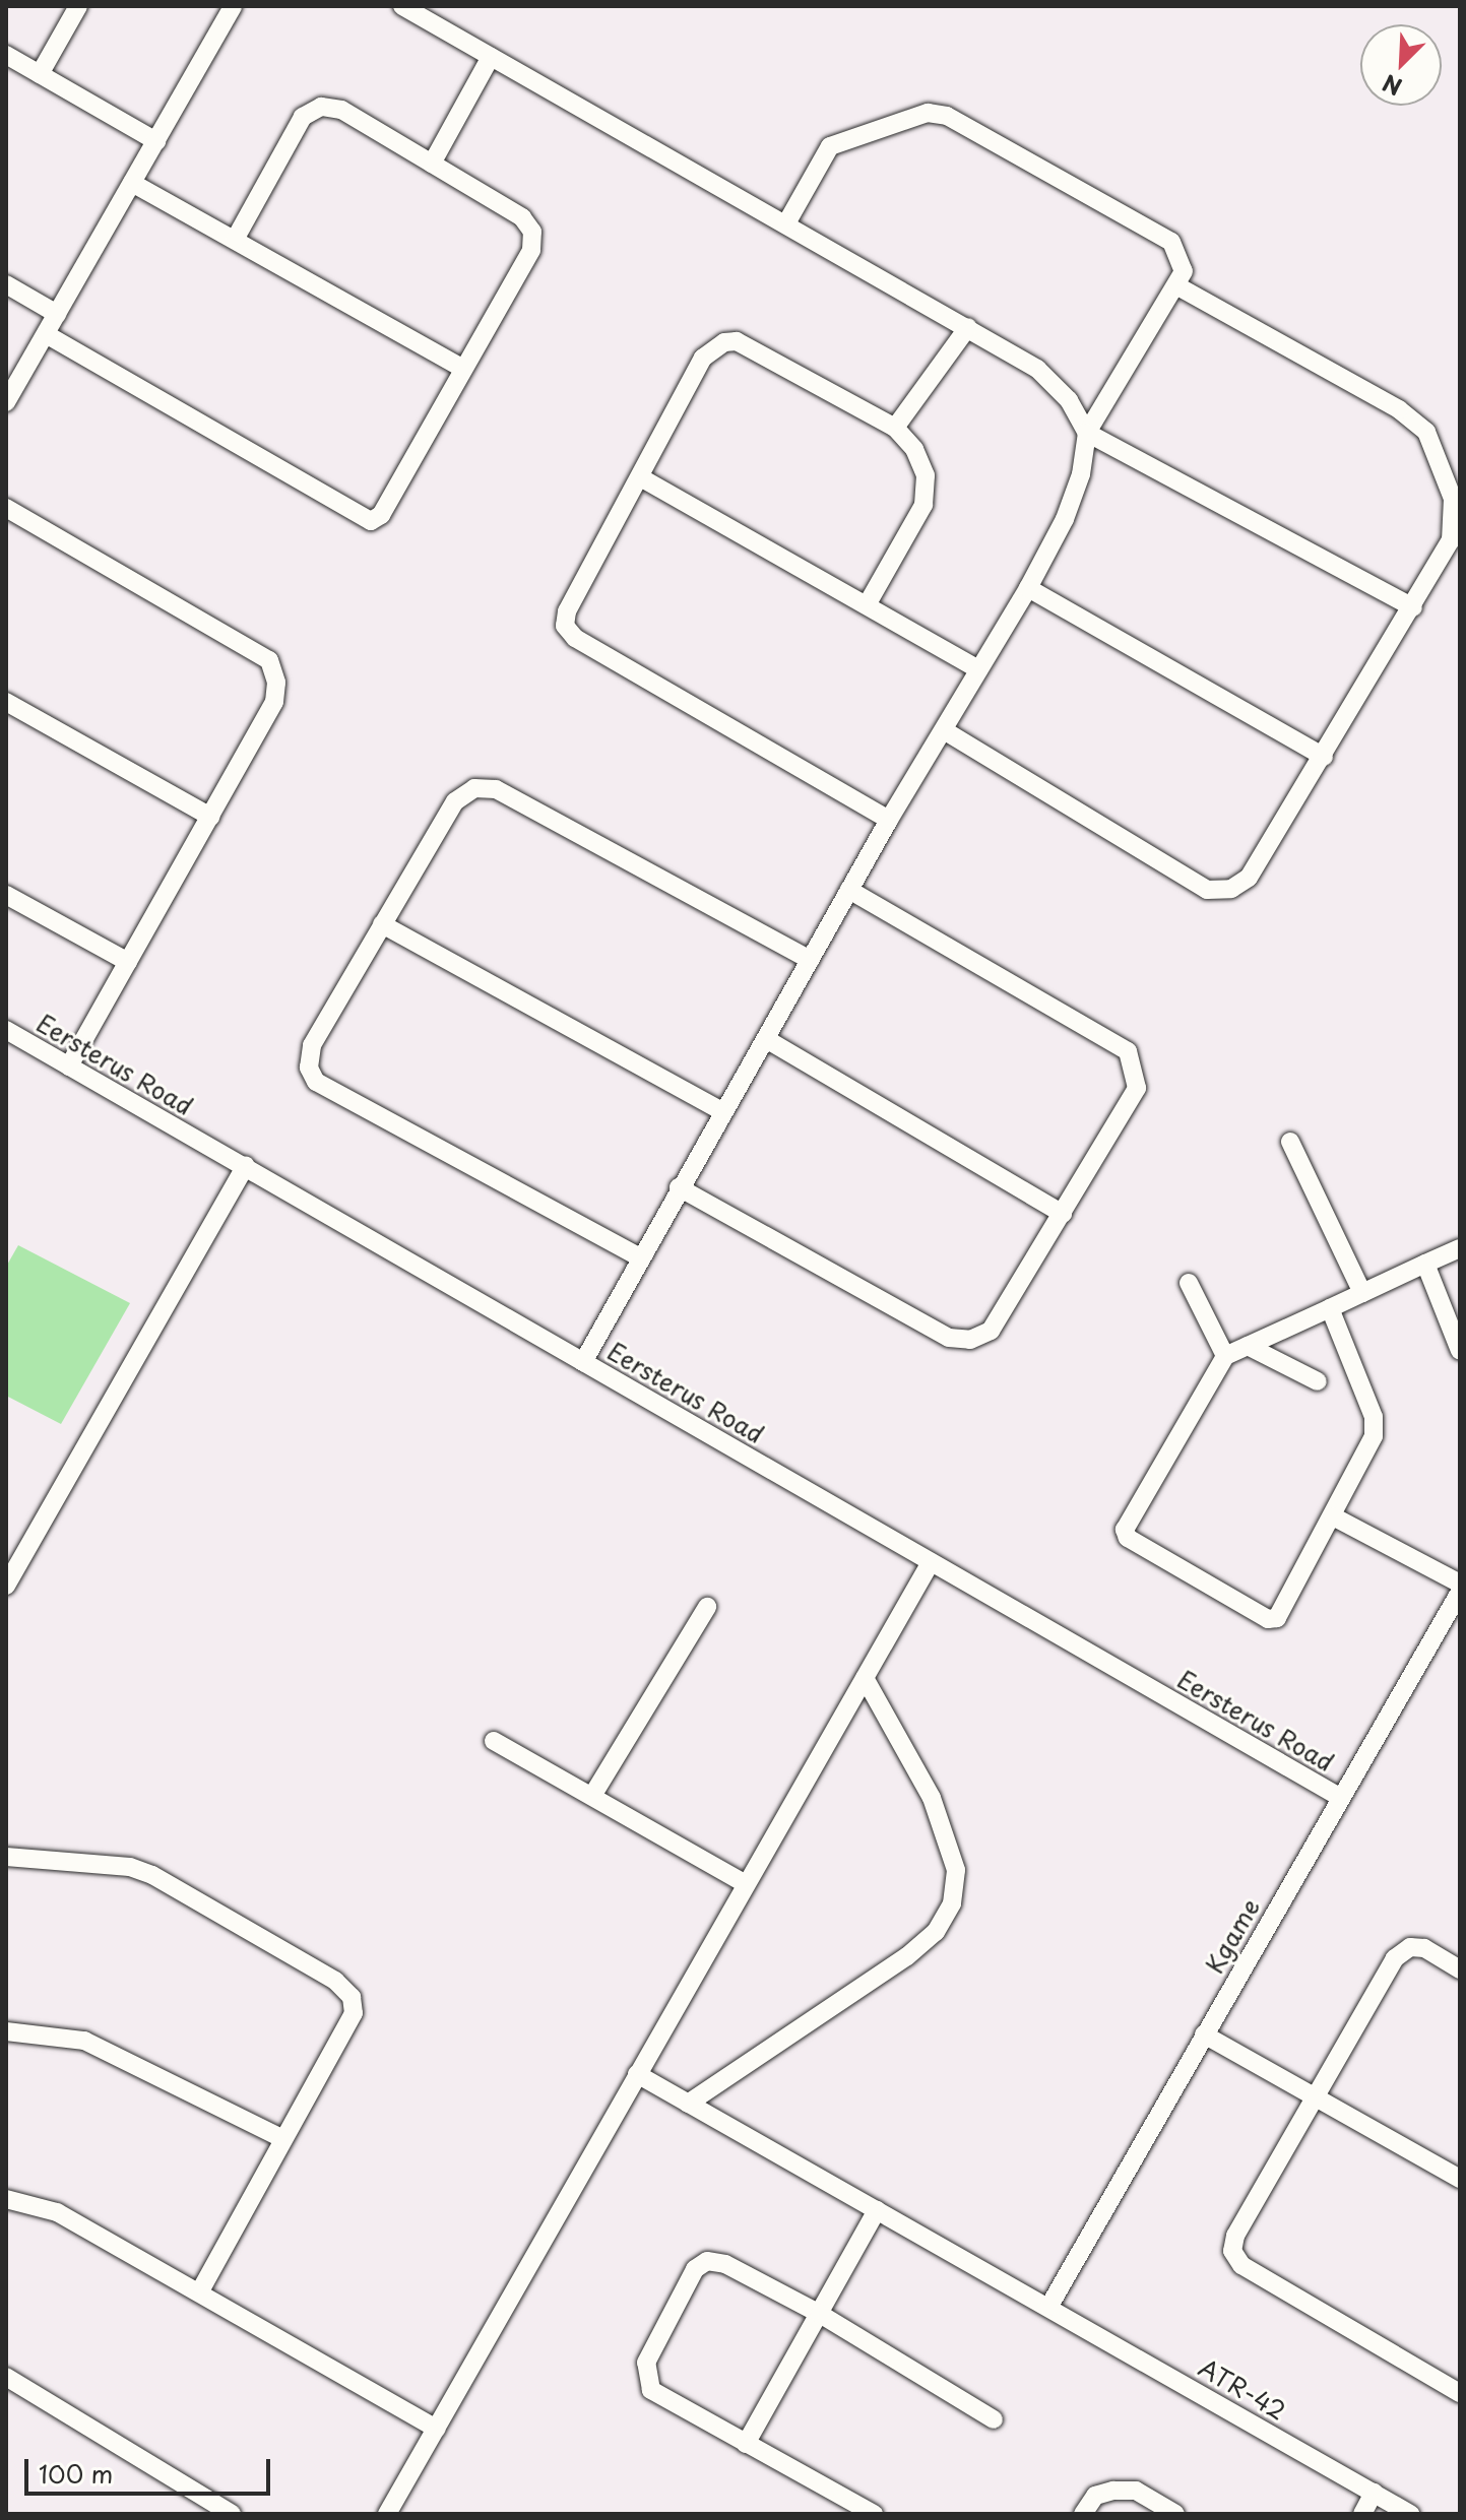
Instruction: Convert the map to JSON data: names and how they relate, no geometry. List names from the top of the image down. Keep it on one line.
{"streets":{"street":["Eersterus Road","Kgame","ATR-42"]},"crossings":[["Eersterus Road","Kgame"],["Kgame","ATR-42"]],"scale_bar":"100 m","north":"bottom left"}
